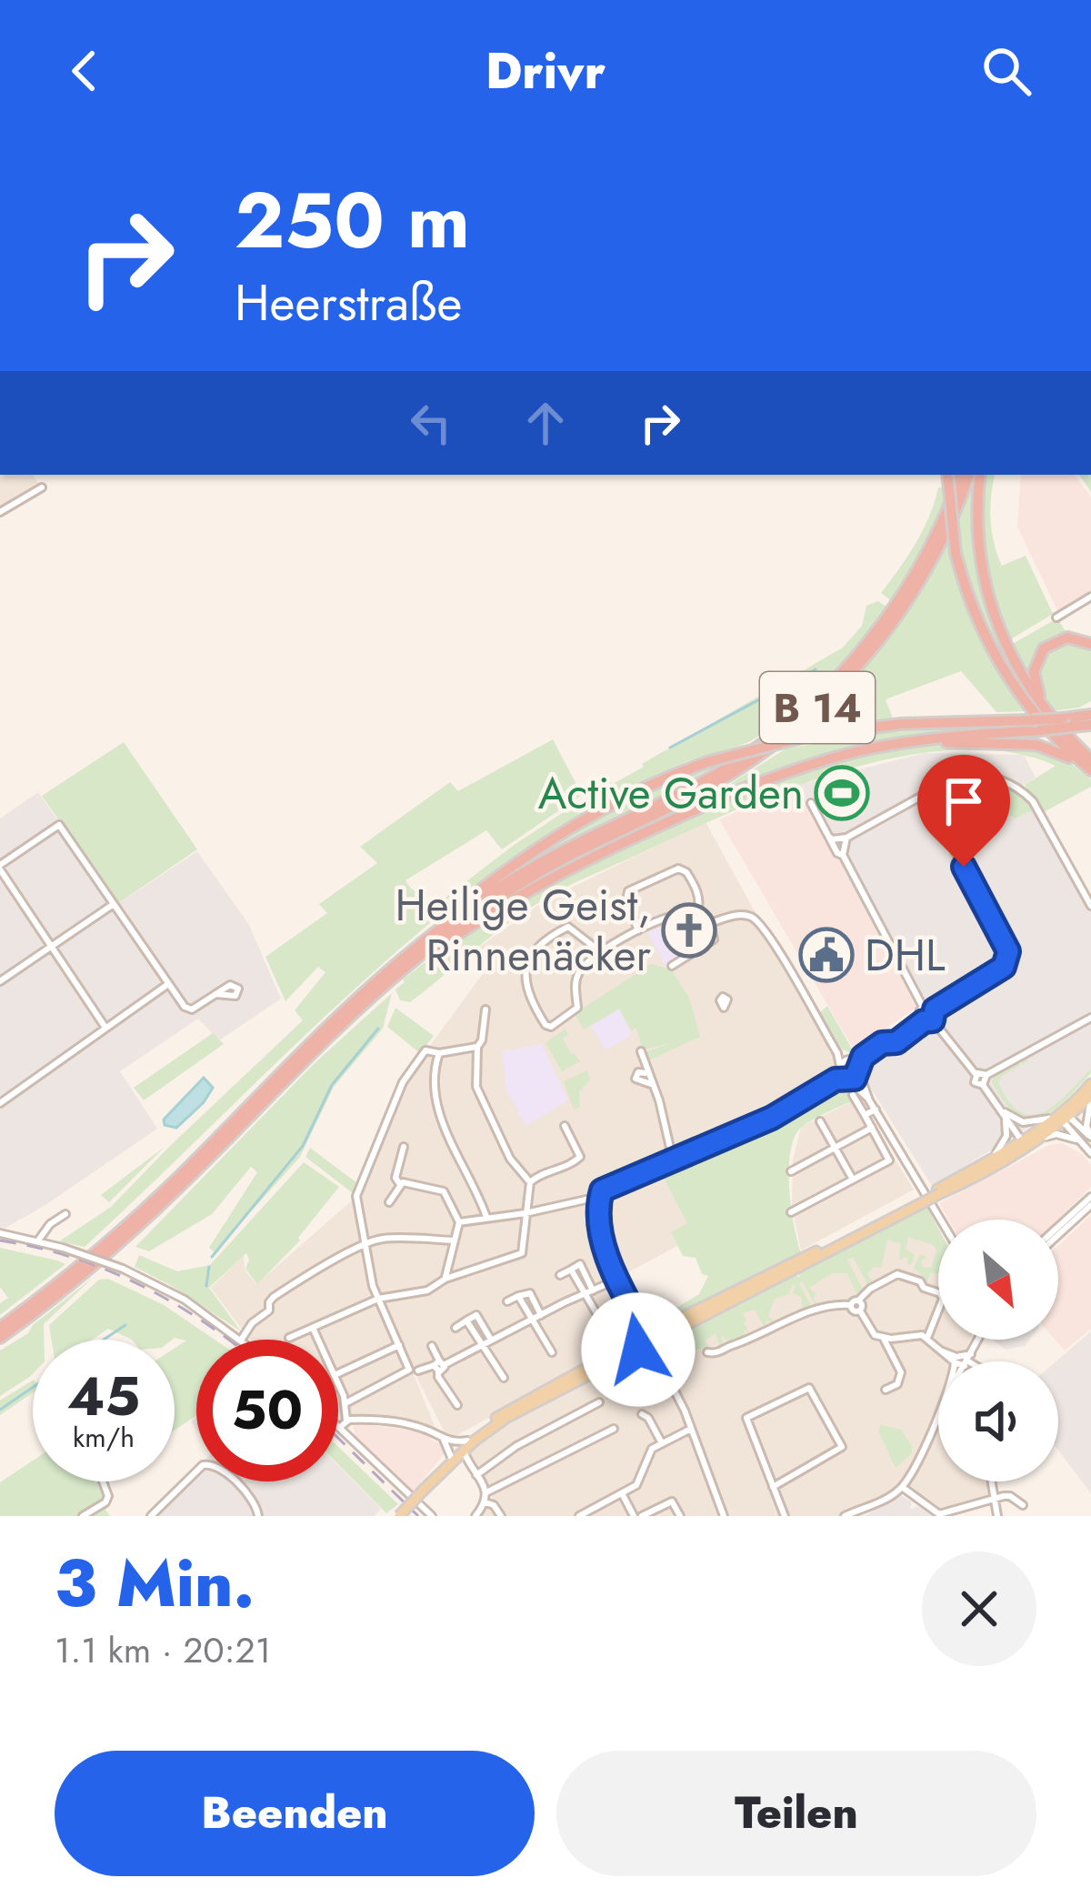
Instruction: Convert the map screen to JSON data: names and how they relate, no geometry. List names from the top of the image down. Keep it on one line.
{"streets":{"highway":["B 14"]},"places":{"sports":["Active Garden"],"church":["Heilige Geist, Rinnenäcker"],"public building":["DHL"]},"north":"bottom right","page":{"header":"Drivr","turn":["250 m","Heerstraße"],"speed":"45 km/h","limit":"50","heading":["3 Min.","1.1 km · 20:21"],"buttons":["Beenden","Teilen"]}}
